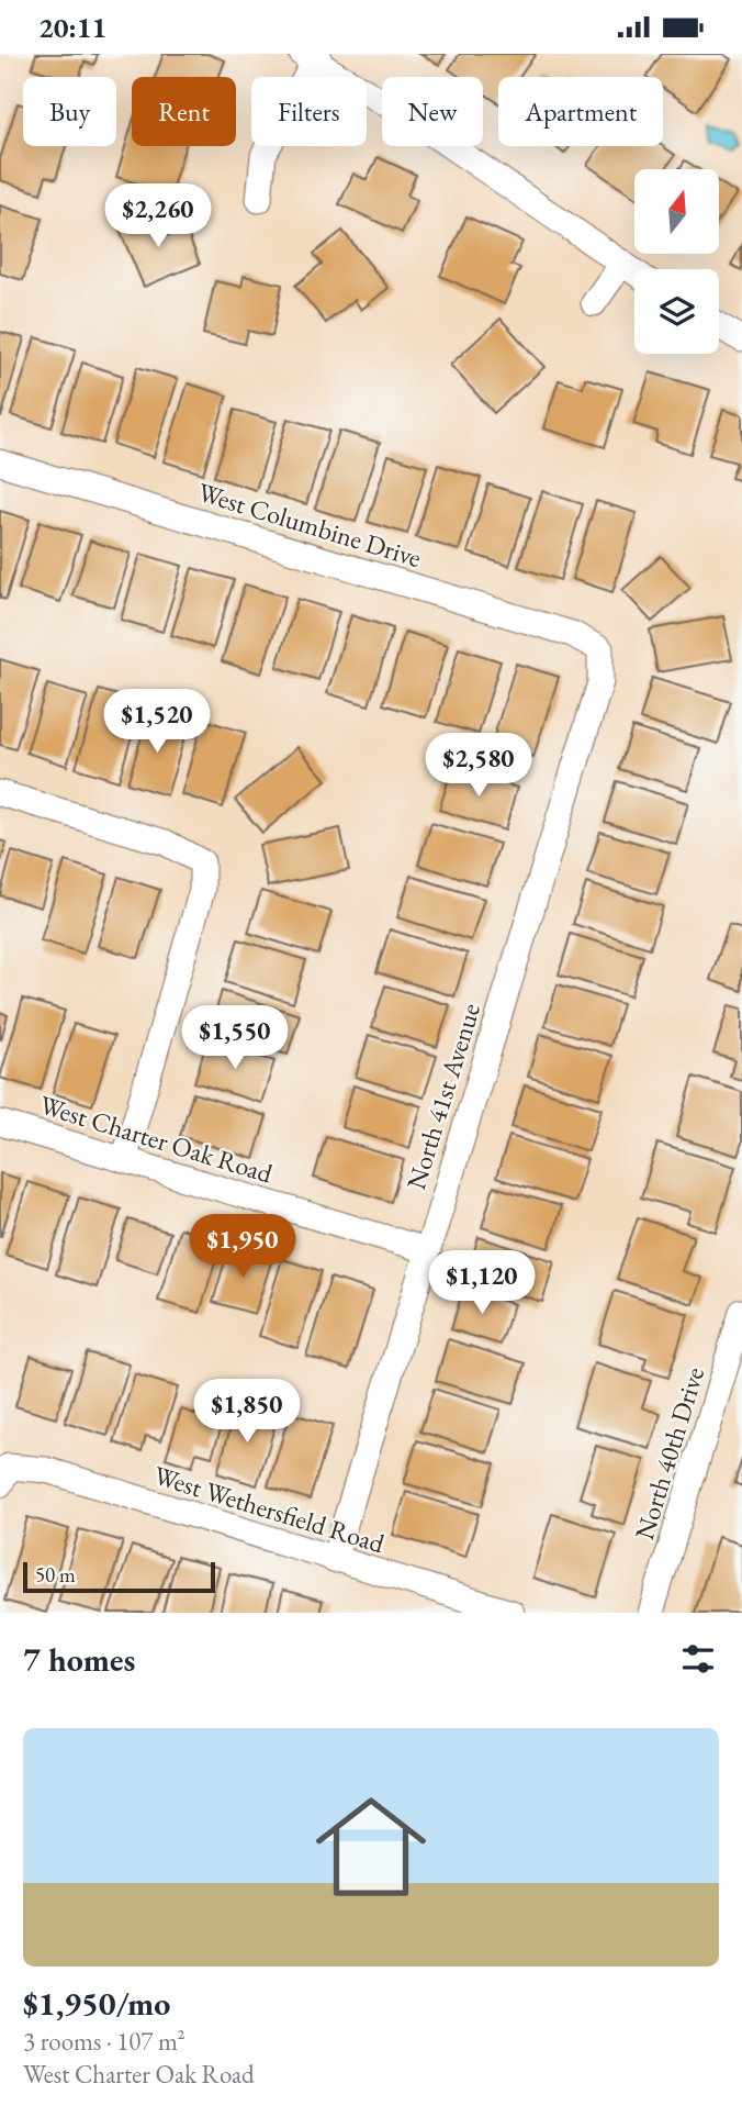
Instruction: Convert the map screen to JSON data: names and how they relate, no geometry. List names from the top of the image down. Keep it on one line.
{"streets":{"street":["West Columbine Drive","North 41st Avenue","West Charter Oak Road","North 40th Drive","West Wethersfield Road"]},"crossings":[["West Columbine Drive","North 41st Avenue"],["North 41st Avenue","West Charter Oak Road"],["North 41st Avenue","West Wethersfield Road"]],"scale_bar":"50 m","north":"top","page":{"status":"20:11","chip":["Buy","Rent","Filters","New","Apartment"],"price":["$2,260","$1,520","$2,580","$1,550","$1,950","$1,120","$1,850"],"scale":"50 m","heading":"7 homes","list":[{"name":"$1,950/mo","note":"3 rooms · 107 m² · West Charter Oak Road"}]}}
